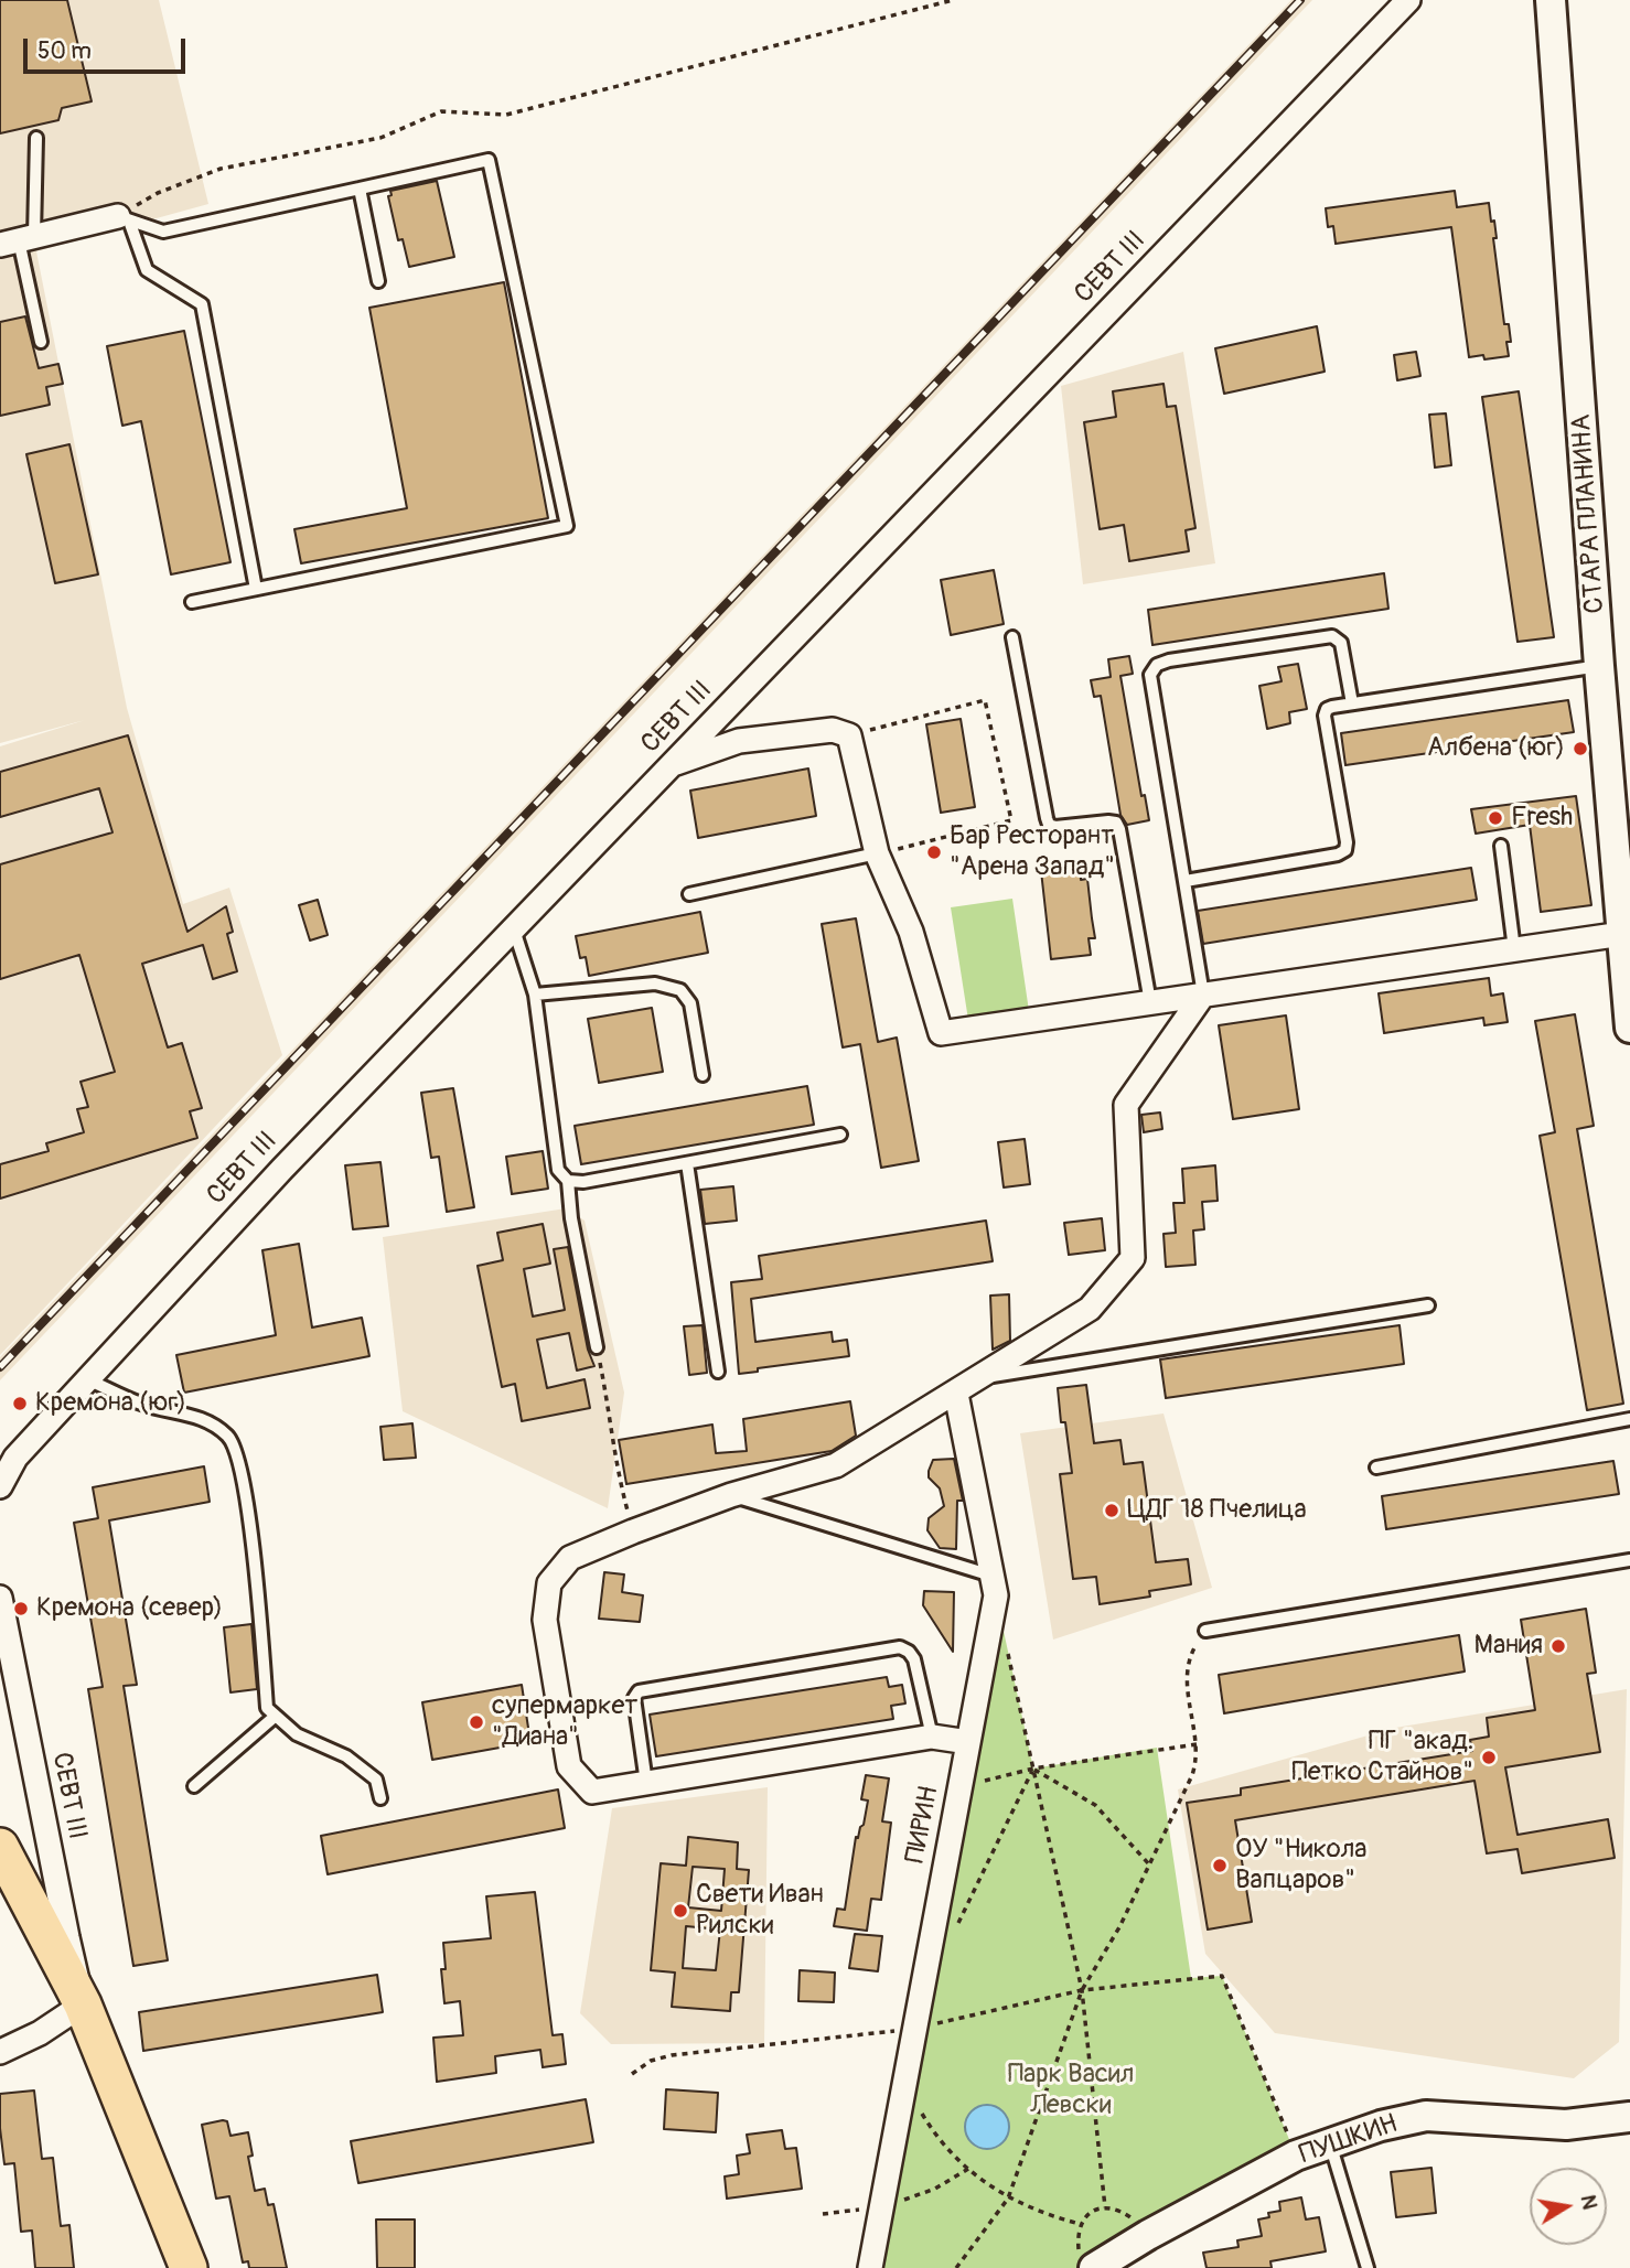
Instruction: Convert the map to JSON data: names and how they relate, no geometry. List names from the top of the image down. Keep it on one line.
{"streets":{"street":["СЕВТ III","СТАРА ПЛАНИНА","ПИРИН","ПУШКИН"]},"parks":["Парк Васил Левски"],"places":["Албена (юг)","Fresh","Бар Ресторант \"Арена Запад\"","Кремона (юг)","ЦДГ 18 Пчелица","Кремона (север)","Мания","супермаркет \"Диана\"","ПГ \"акад. Петко Стайнов\"","ОУ \"Никола Вапцаров\"","Свети Иван Рилски"],"scale_bar":"50 m","north":"right"}
